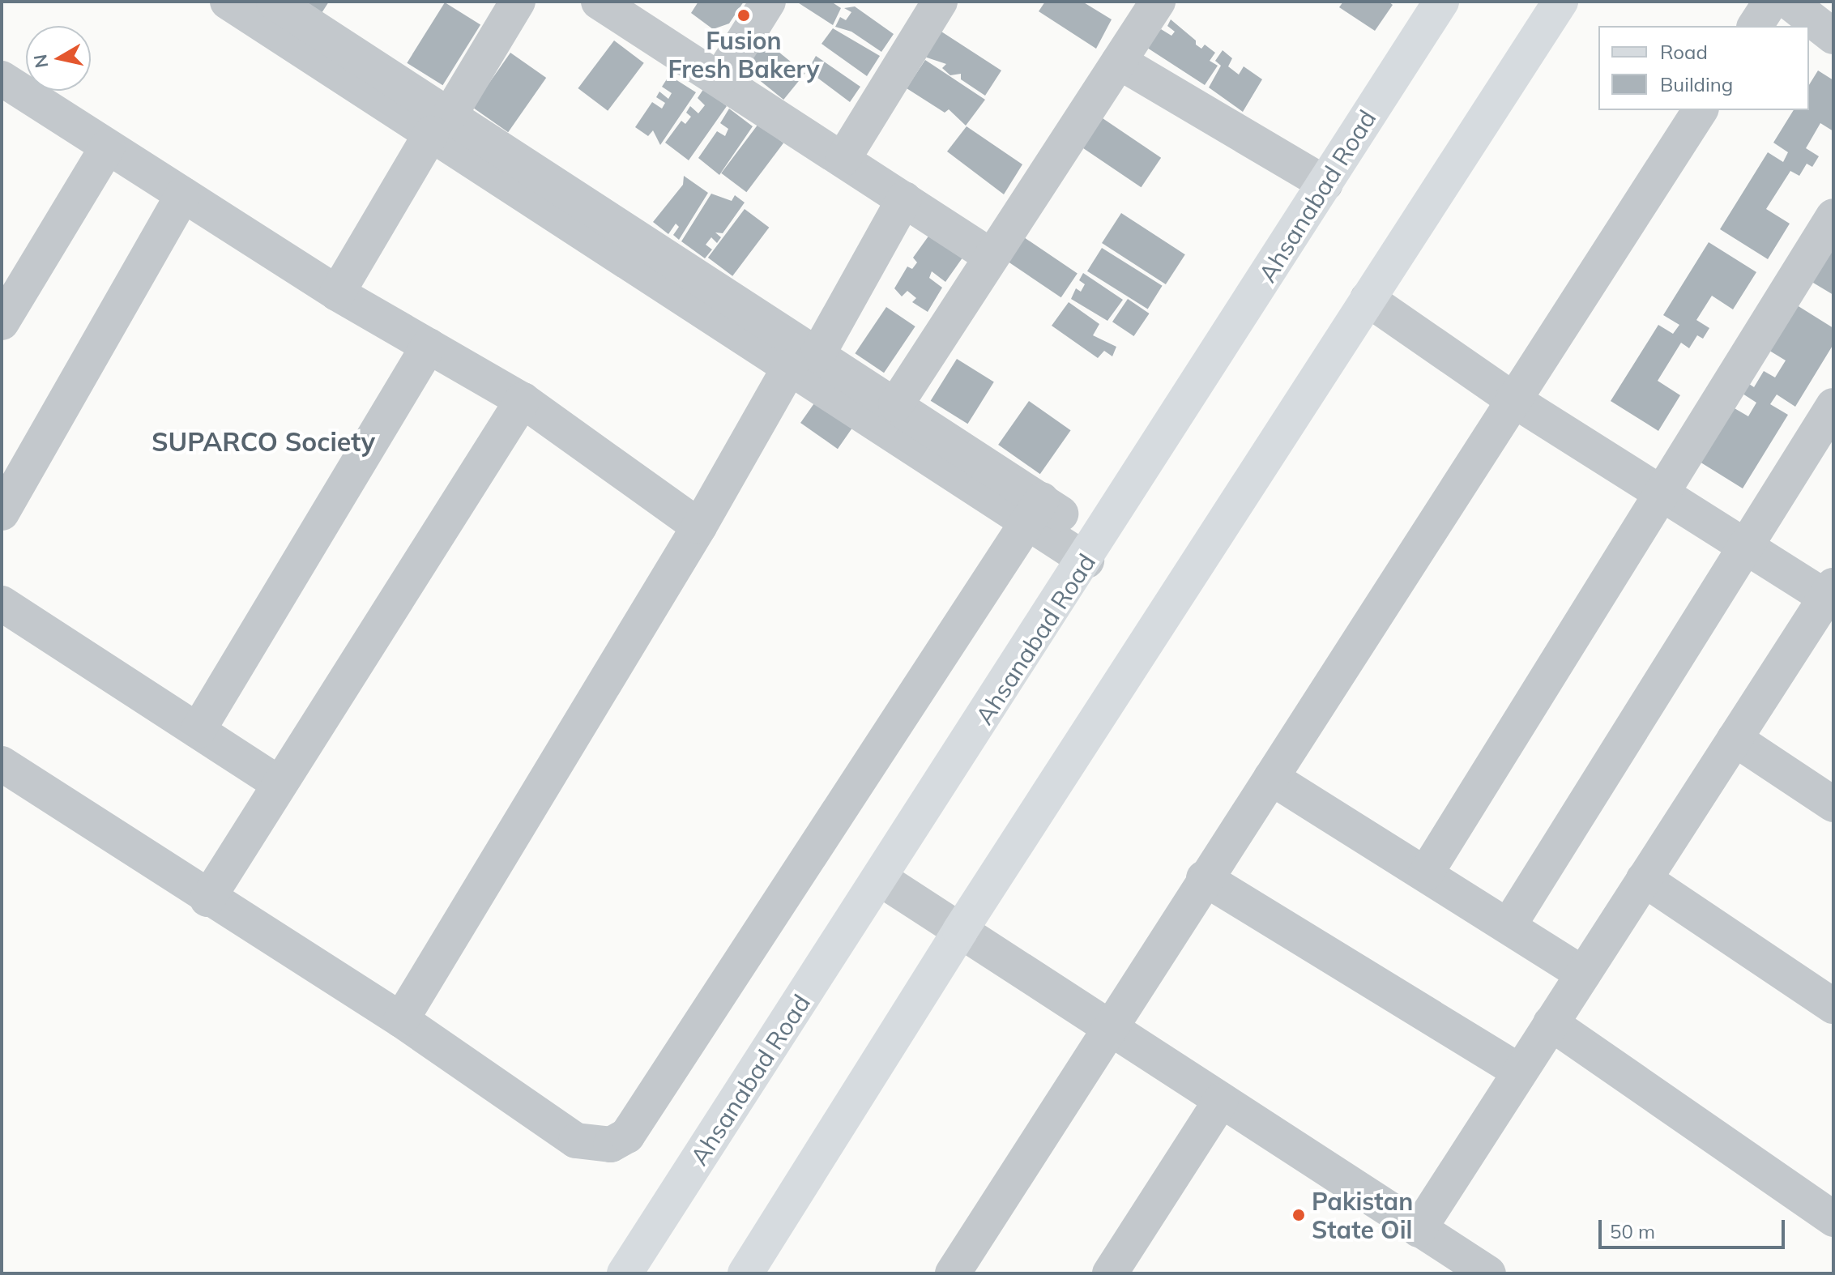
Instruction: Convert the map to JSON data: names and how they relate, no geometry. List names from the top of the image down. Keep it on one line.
{"streets":{"main road":["Ahsanabad Road"]},"districts":["SUPARCO Society"],"places":["Fusion Fresh Bakery","Pakistan State Oil"],"legend":["Road","Building"],"scale_bar":"50 m","north":"left"}
